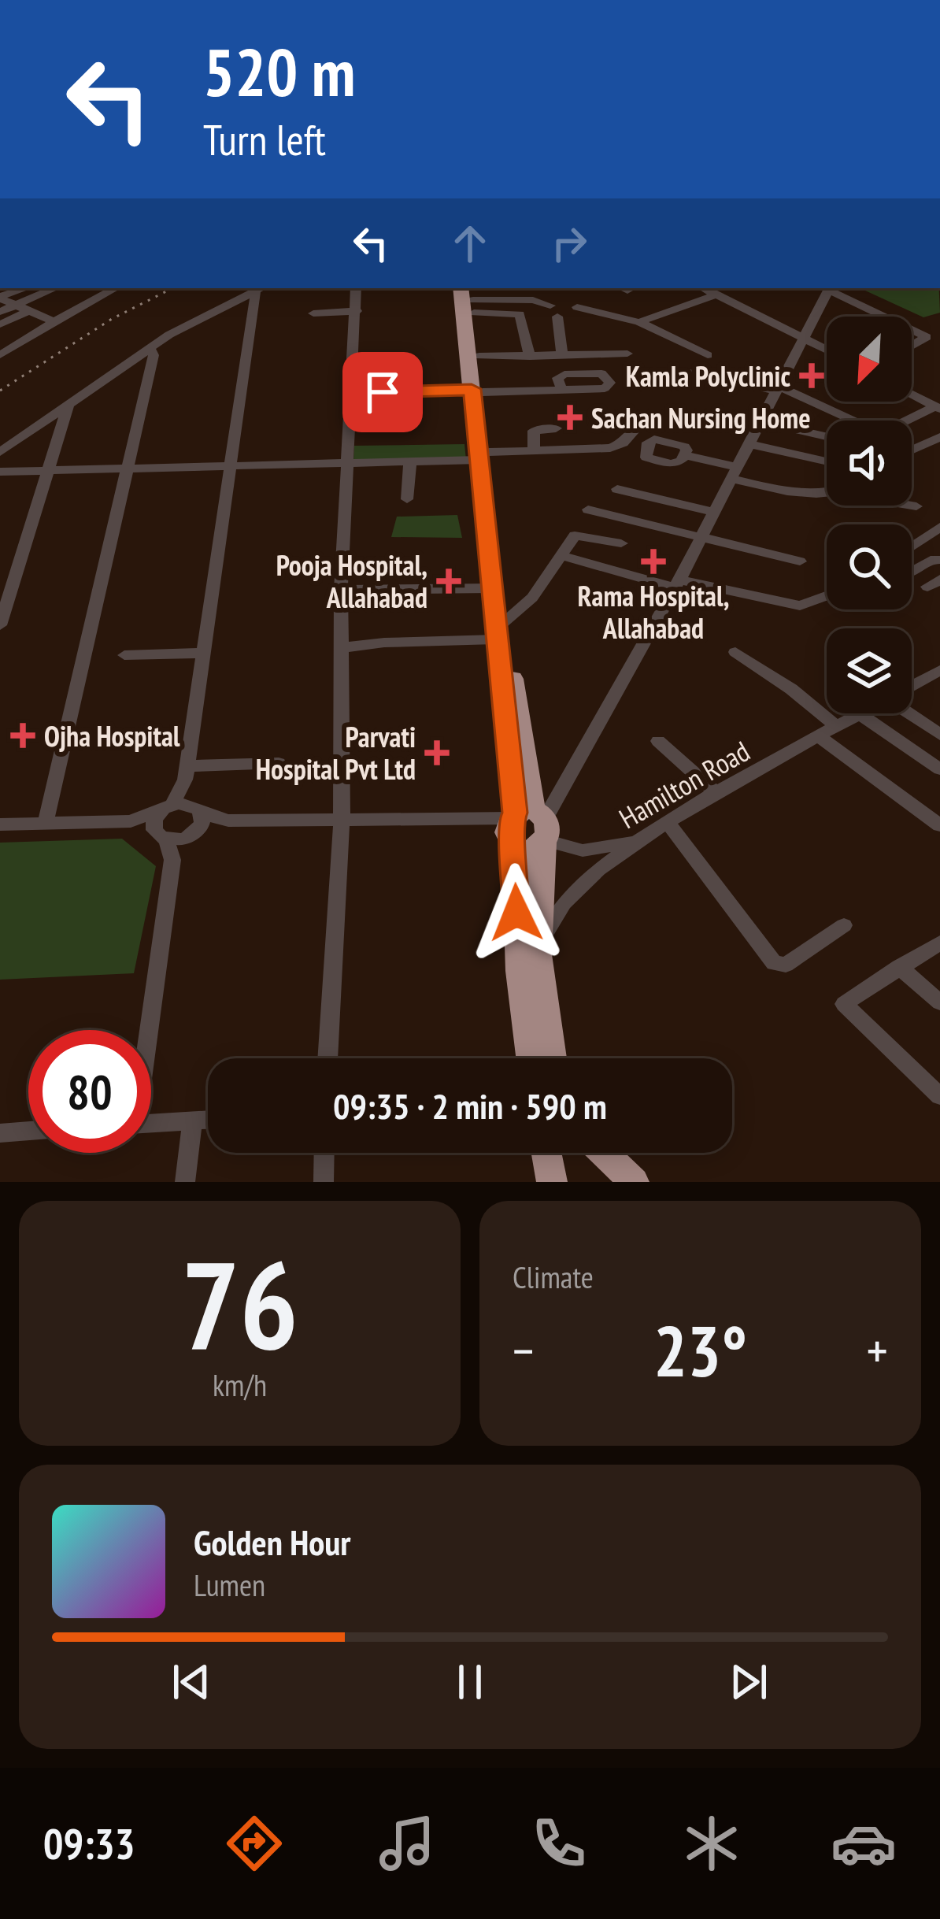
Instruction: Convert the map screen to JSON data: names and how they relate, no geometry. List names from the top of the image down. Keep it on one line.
{"streets":{"street":["Hamilton Road"]},"places":{"health":["Kamla Polyclinic","Sachan Nursing Home","Rama Hospital, Allahabad","Pooja Hospital, Allahabad","Ojha Hospital","Parvati Hospital Pvt Ltd"]},"north":"bottom left","page":{"turn":["520 m","Turn left"],"limit":"80","trip":"09:35 · 2 min · 590 m","tile":[["76","km/h"],"Climate"],"heat":["−","23°","+"],"song":["Golden Hour","Lumen"],"tabs":"09:33"}}
